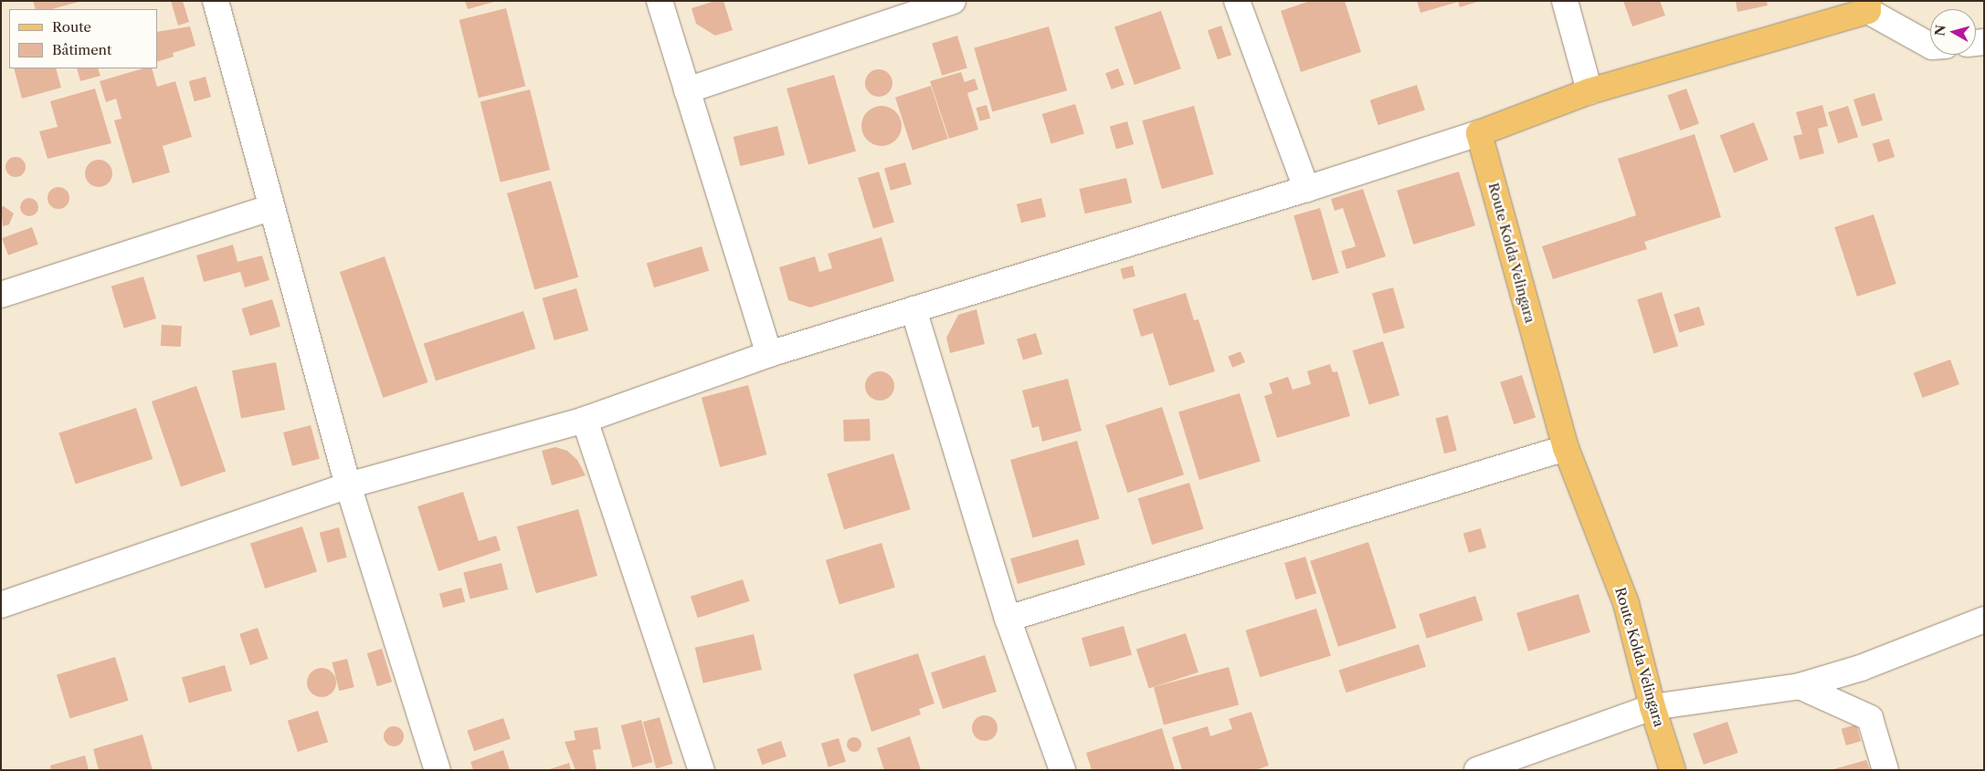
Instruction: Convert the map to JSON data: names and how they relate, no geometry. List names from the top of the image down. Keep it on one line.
{"streets":{"main road":["Route Kolda Velingara"]},"legend":["Route","Bâtiment"],"north":"left"}
